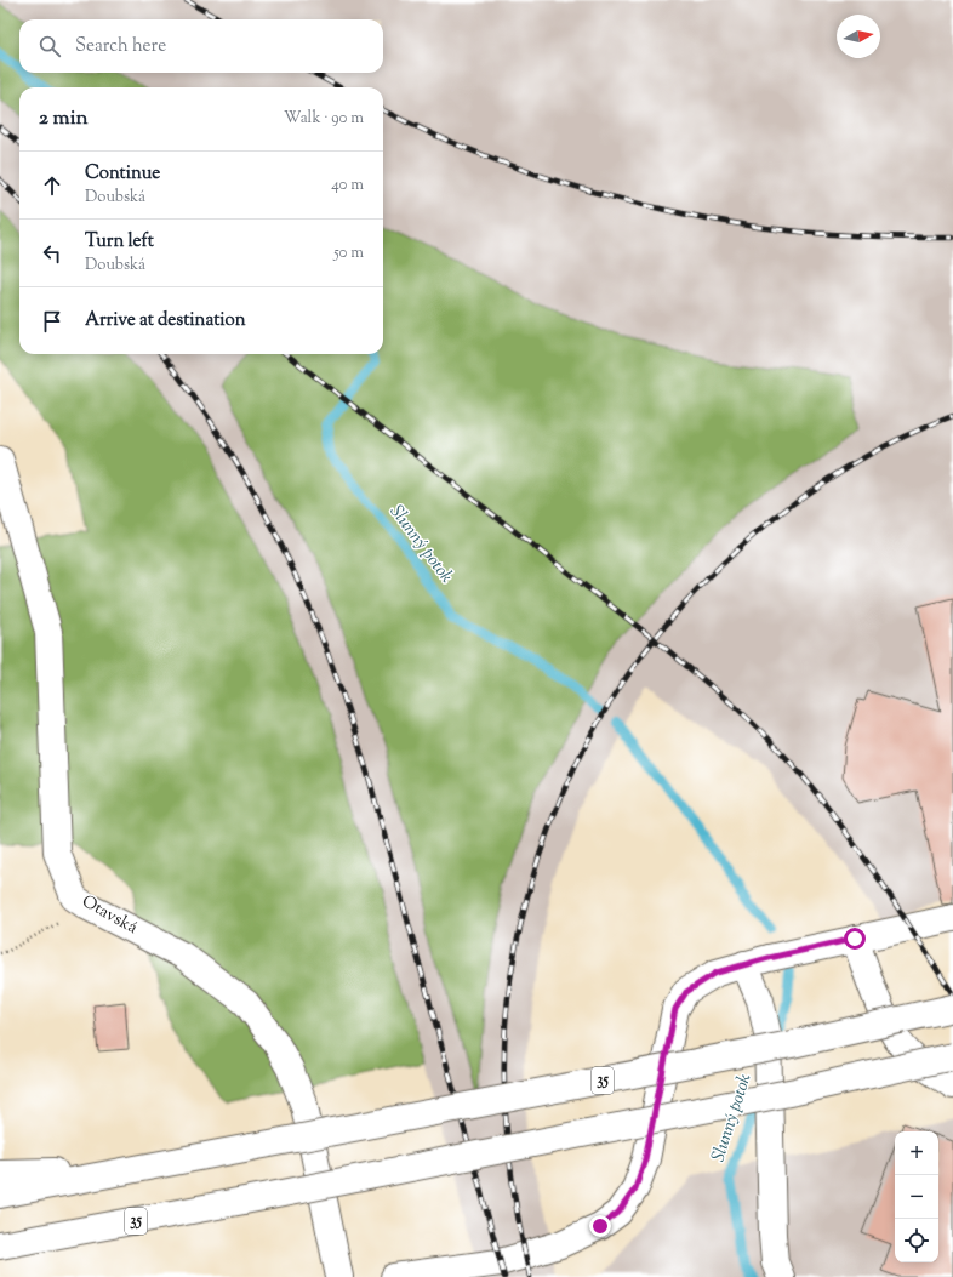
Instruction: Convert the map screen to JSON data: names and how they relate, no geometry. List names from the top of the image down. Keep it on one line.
{"streets":{"main road":["Otavská","35"]},"water":["Slunný potok"],"north":"right","page":{"search":"Search here","heading":["2 min","Walk · 90 m"],"list":[["Continue","Doubská","40 m"],["Turn left","Doubská","50 m"],"Arrive at destination"],"map_buttons":["+","−"]}}
